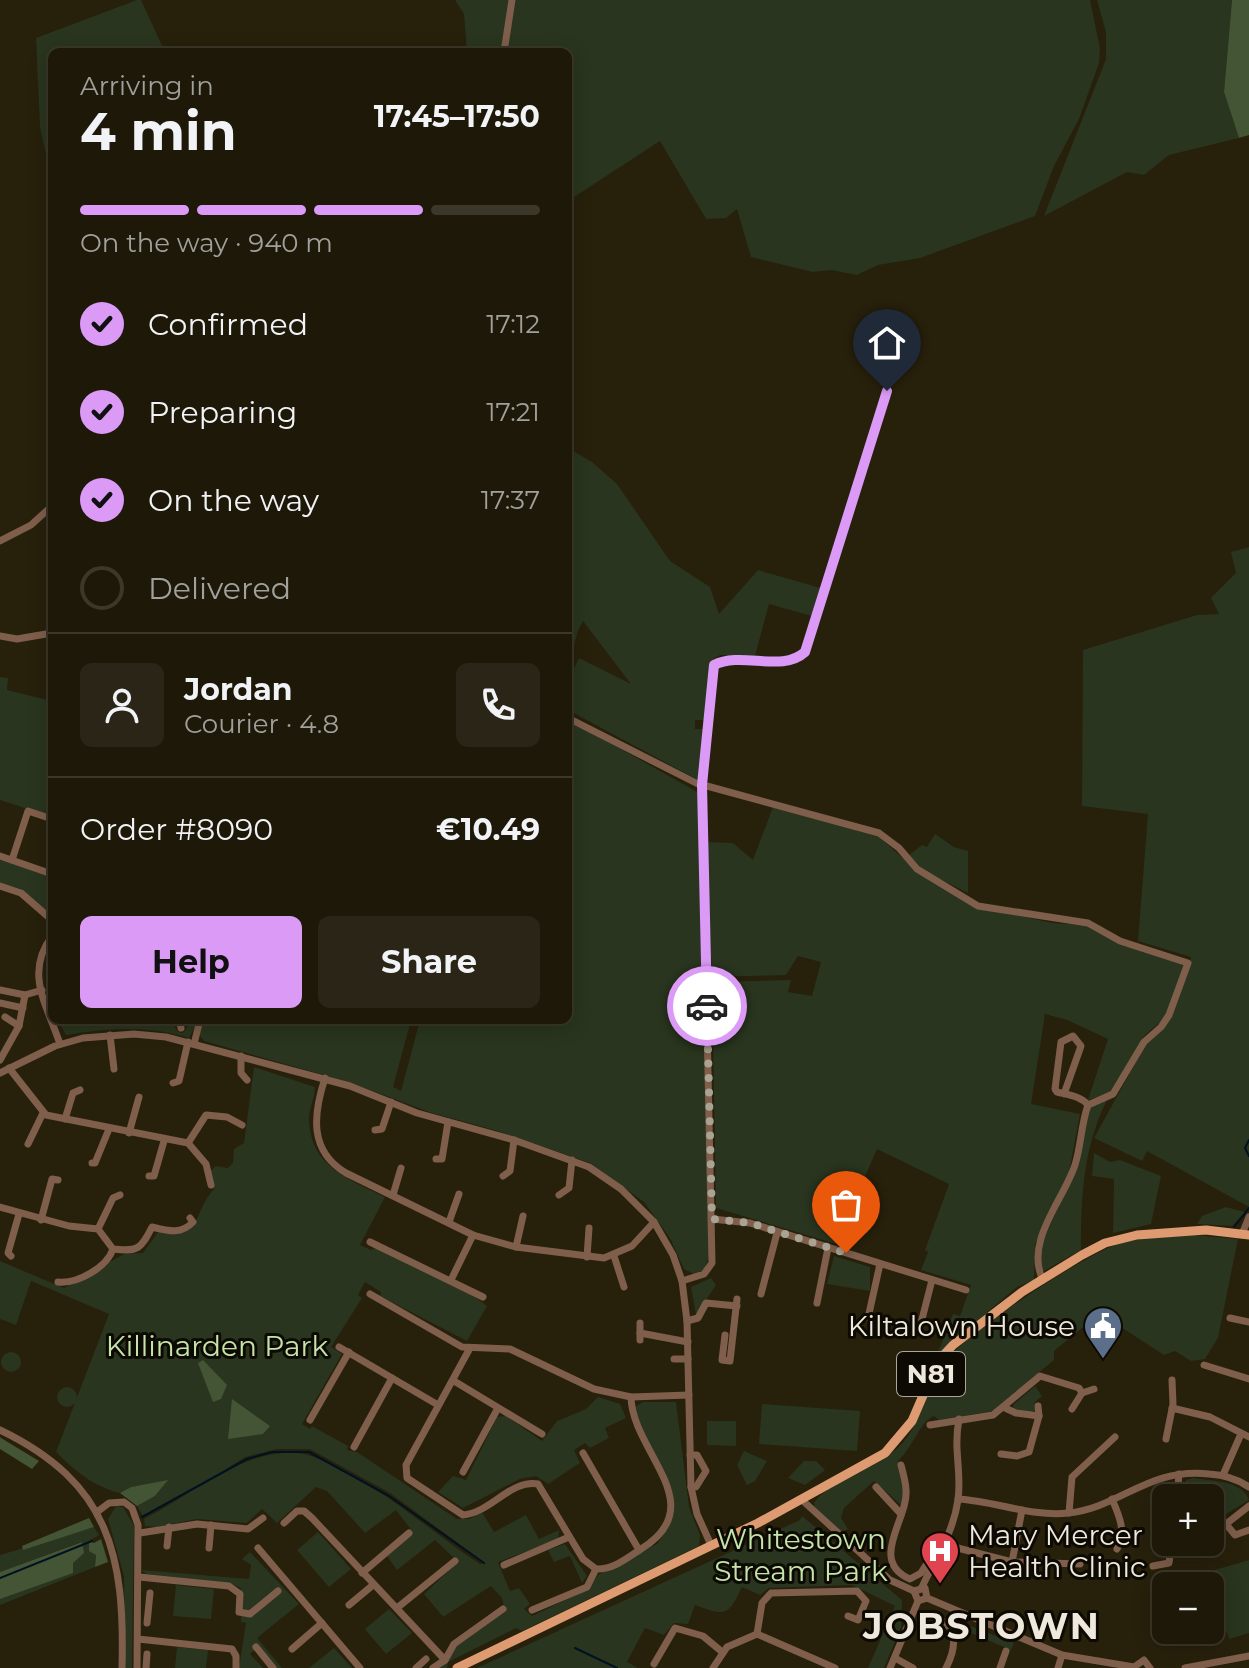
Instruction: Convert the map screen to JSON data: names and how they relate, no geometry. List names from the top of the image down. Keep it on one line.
{"streets":{"main road":["N81"]},"districts":["JOBSTOWN"],"parks":["Killinarden Park","Whitestown Stream Park"],"places":{"public building":["Kiltalown House"],"hospital":["Mary Mercer Health Clinic"]},"page":{"heading":["4 min","Arriving in","17:45–17:50"],"panel":["Jordan","Courier · 4.8","Order #8090","€10.49"],"bar":"On the way · 940 m","list":[["Confirmed","17:12"],["Preparing","17:21"],["On the way","17:37"],"Delivered"],"buttons":["Help","Share"],"map_buttons":["+","−"]}}
